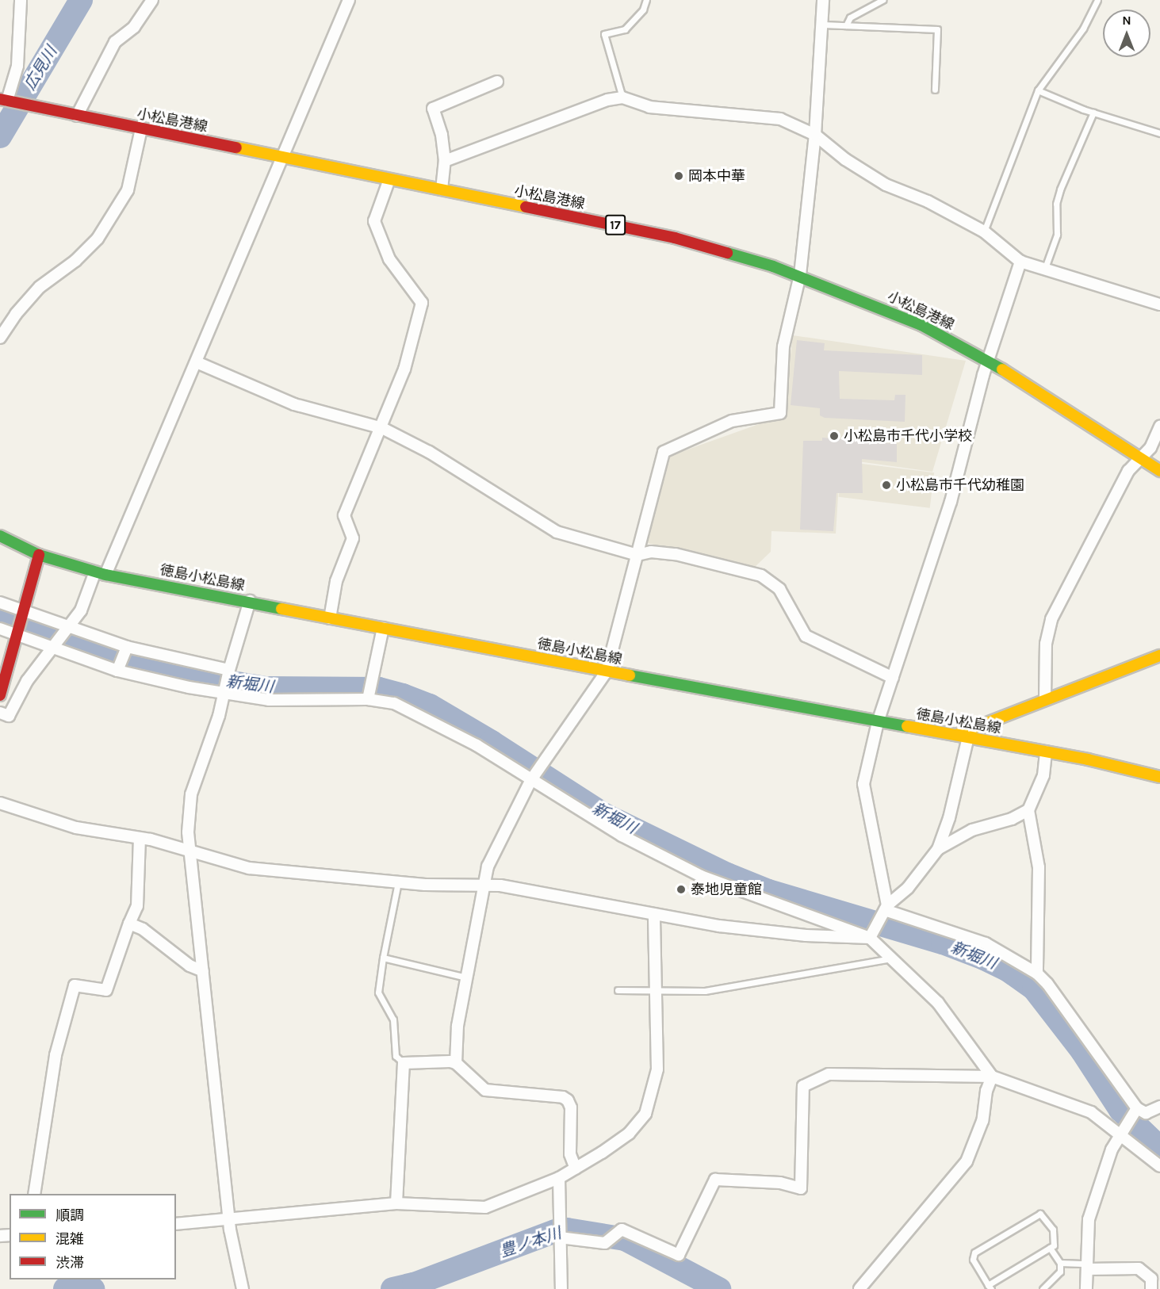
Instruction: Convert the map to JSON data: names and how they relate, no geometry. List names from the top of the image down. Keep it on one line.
{"streets":{"main road":["小松島港線","17","徳島小松島線"]},"water":["広見川","新堀川","豊ノ本川"],"places":["岡本中華","小松島市千代小学校","小松島市千代幼稚園","泰地児童館"],"legend":["順調","混雑","渋滞"],"north":"top"}
